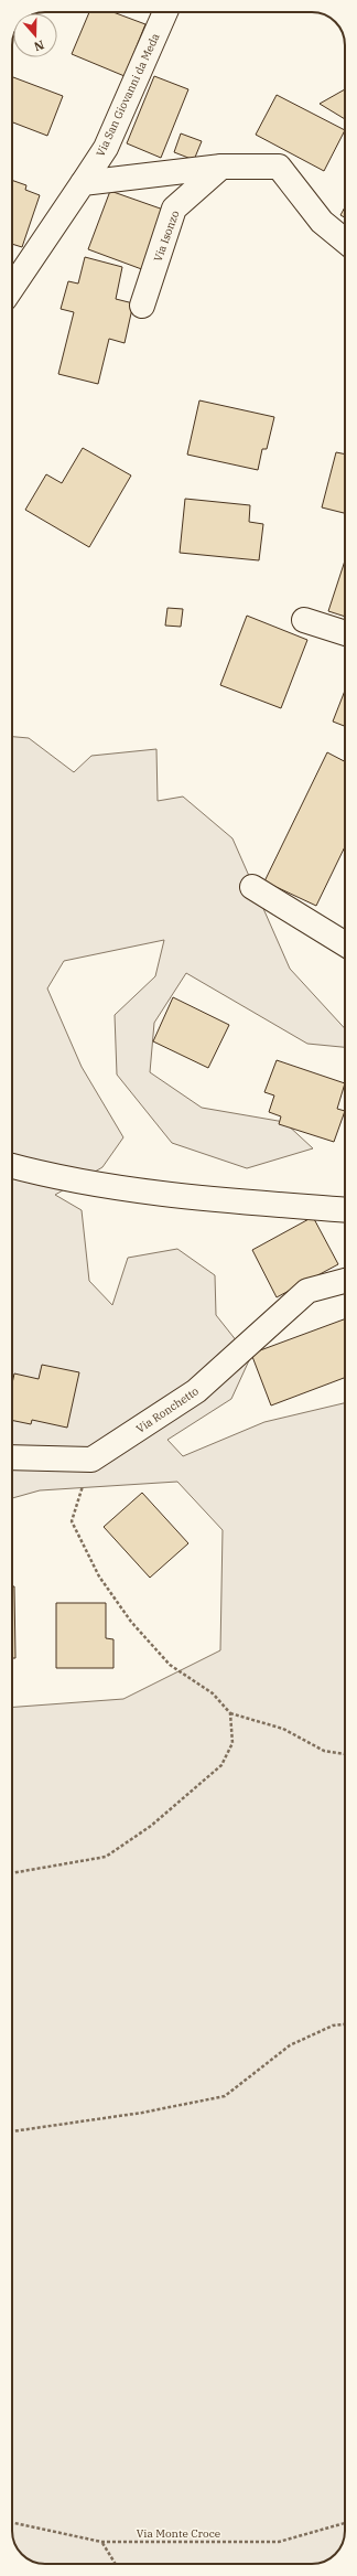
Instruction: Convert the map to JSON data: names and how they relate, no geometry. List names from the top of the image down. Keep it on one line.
{"streets":{"street":["Via San Giovanni da Meda","Via Isonzo","Via Ronchetto"],"path":["Via Monte Croce"]},"north":"bottom"}
